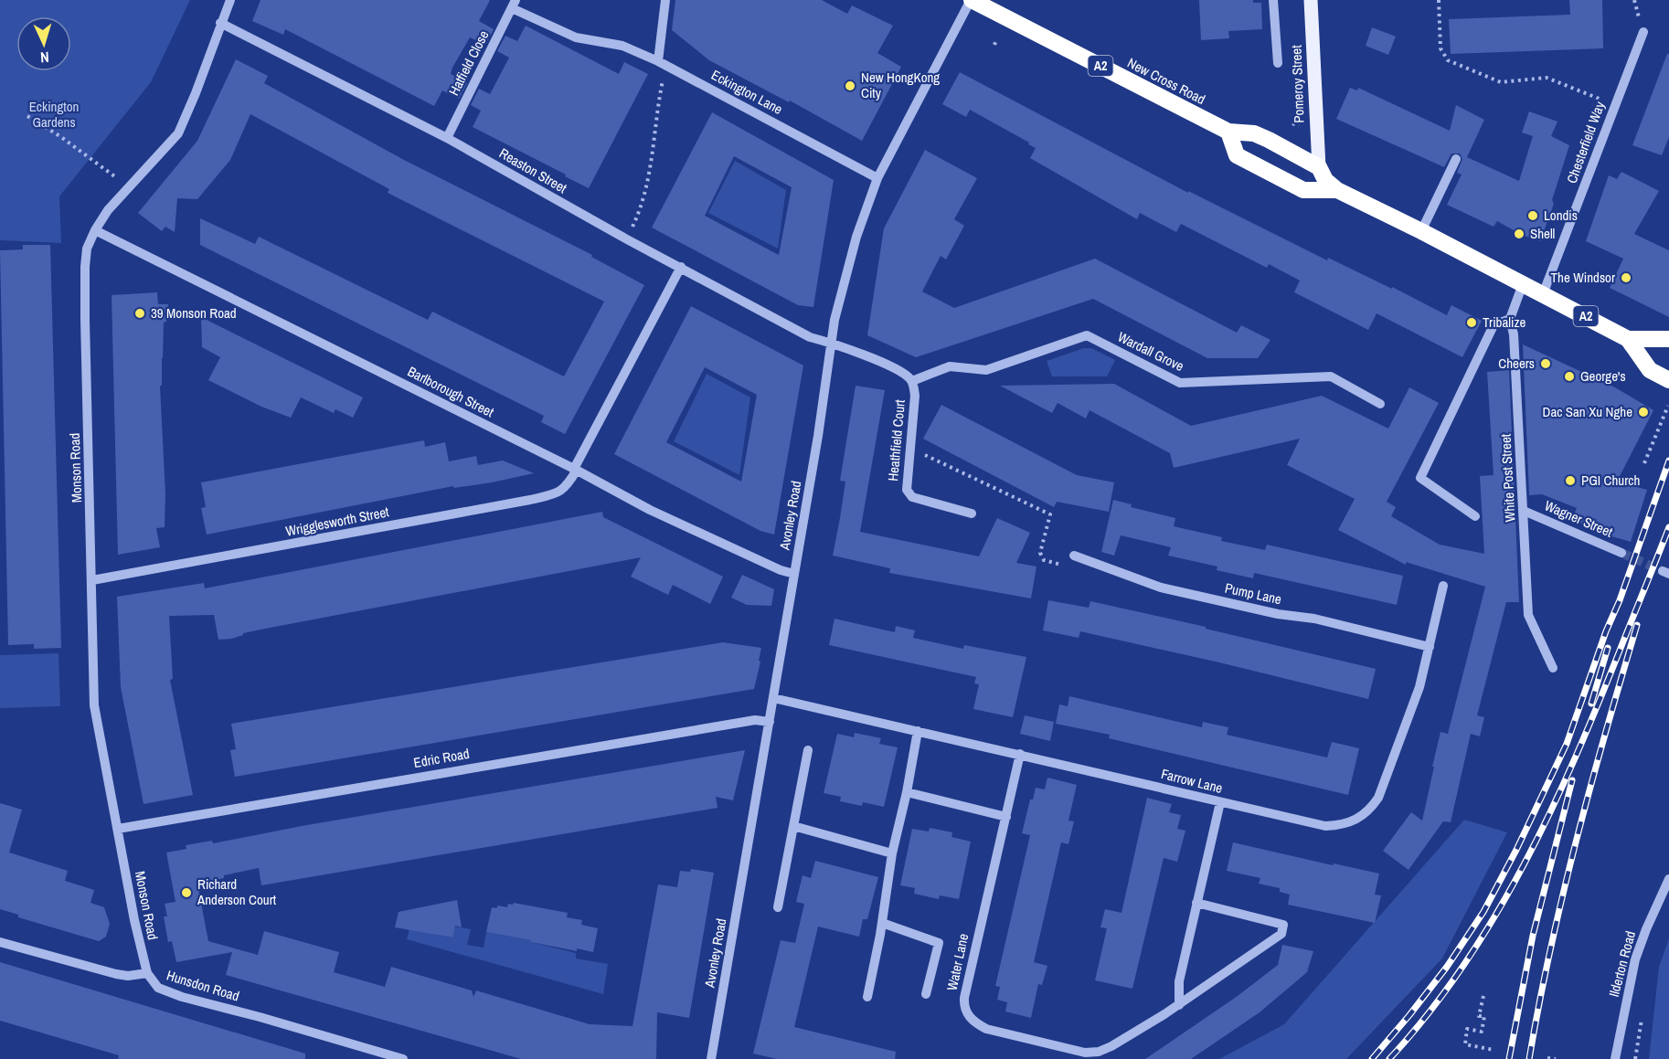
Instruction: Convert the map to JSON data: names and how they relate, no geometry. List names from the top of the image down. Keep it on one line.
{"streets":{"highway":["A2","New Cross Road"],"main road":["Pomeroy Street"],"street":["Hatfield Close","Eckington Lane","Chesterfield Way","Reaston Street","Wardall Grove","Barlborough Street","Heathfield Court","Monson Road","White Post Street","Avonley Road","Wagner Street","Wrigglesworth Street","Pump Lane","Edric Road","Farrow Lane","Water Lane","Ilderton Road","Hunsdon Road"]},"crossings":[["Hatfield Close","Eckington Lane"],["Hatfield Close","Reaston Street"],["A2","New Cross Road"],["A2","Chesterfield Way"],["New Cross Road","Pomeroy Street"],["New Cross Road","Chesterfield Way"],["New Cross Road","White Post Street"],["New Cross Road","Avonley Road"],["Eckington Lane","Avonley Road"],["Reaston Street","Heathfield Court"],["Reaston Street","Monson Road"],["Reaston Street","Avonley Road"],["Reaston Street","Wrigglesworth Street"],["Wardall Grove","Heathfield Court"],["Barlborough Street","Monson Road"],["Barlborough Street","Avonley Road"],["Barlborough Street","Wrigglesworth Street"],["Heathfield Court","Avonley Road"],["Monson Road","Wrigglesworth Street"],["Monson Road","Edric Road"],["Monson Road","Hunsdon Road"],["White Post Street","Wagner Street"],["Avonley Road","Edric Road"],["Avonley Road","Farrow Lane"],["Pump Lane","Farrow Lane"],["Farrow Lane","Water Lane"]],"parks":["Eckington Gardens"],"places":["New HongKong City","Londis","Shell","The Windsor","39 Monson Road","Tribalize","Cheers","George's","Dac San Xu Nghe","PGI Church","Richard Anderson Court"],"north":"bottom"}
